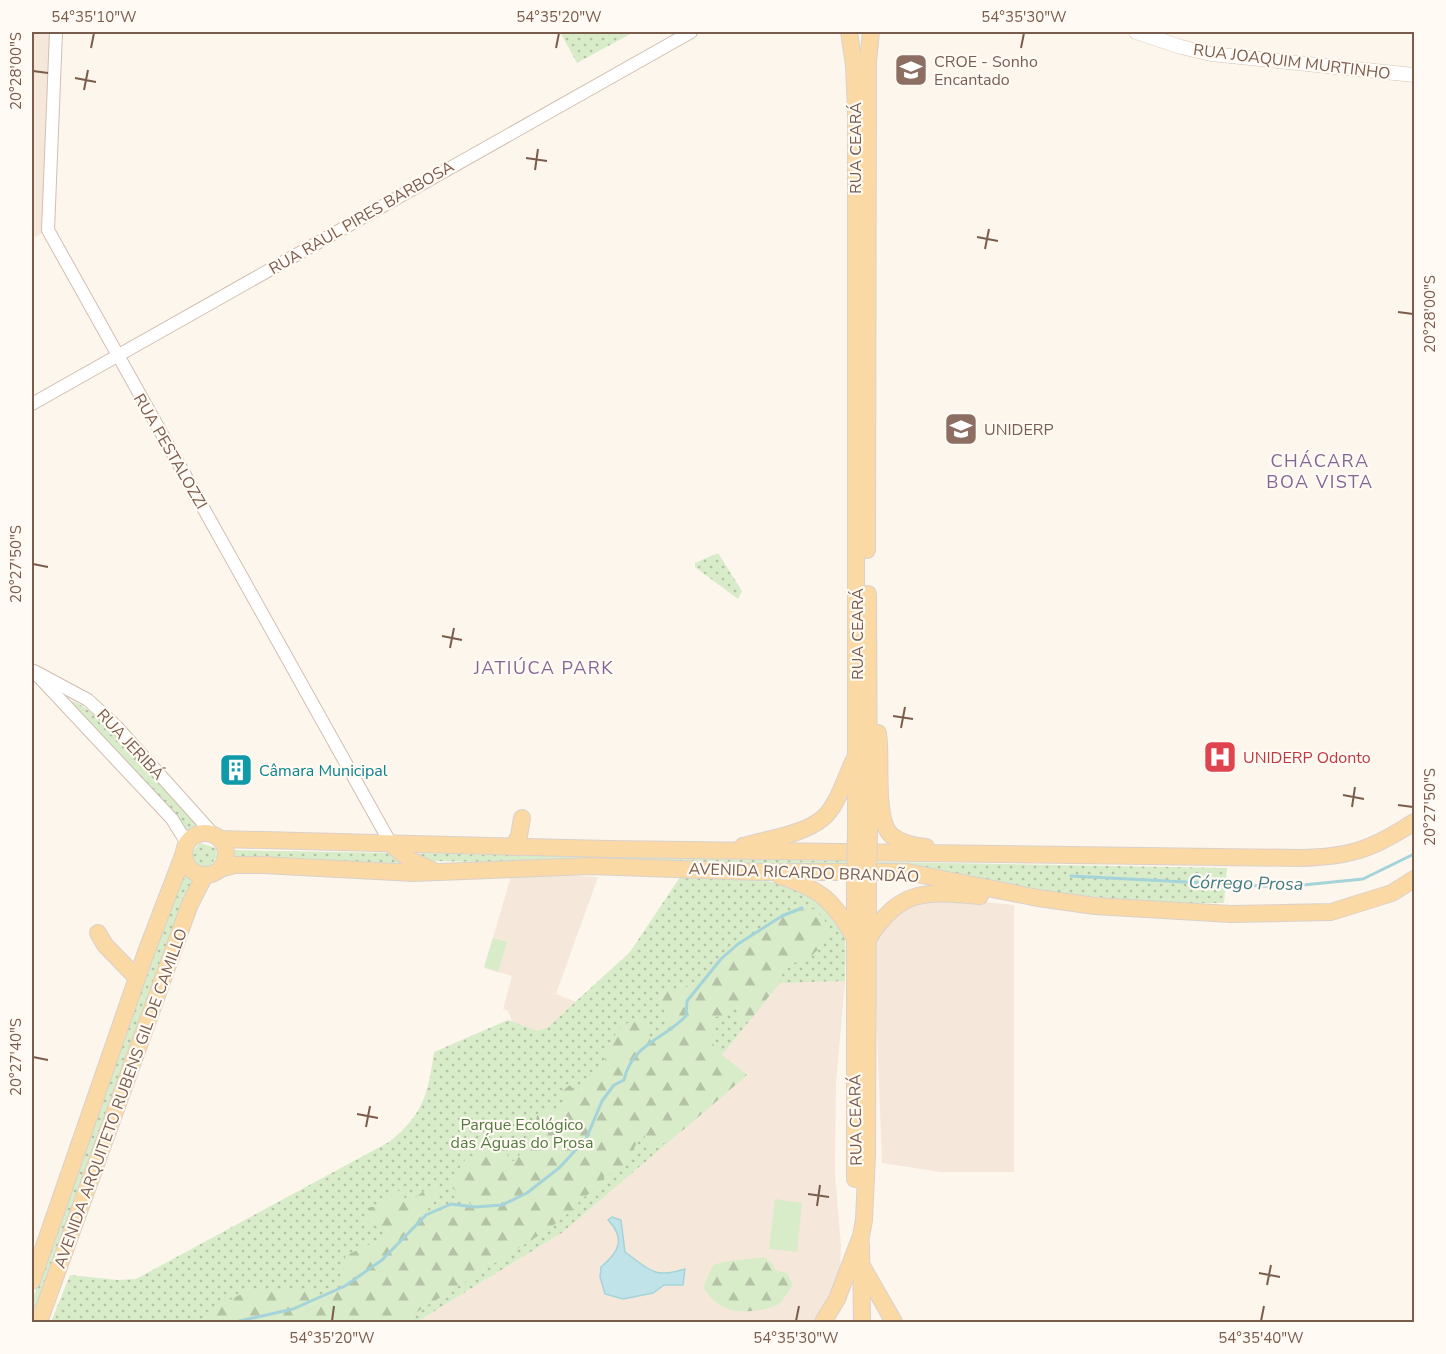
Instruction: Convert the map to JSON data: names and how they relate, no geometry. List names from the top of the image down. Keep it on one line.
{"streets":{"main road":["RUA JOAQUIM MURTINHO","RUA CEARÁ","AVENIDA RICARDO BRANDÃO","AVENIDA ARQUITETO RUBENS GIL DE CAMILLO"],"street":["RUA RAUL PIRES BARBOSA","RUA PESTALOZZI","RUA JERIBÁ"]},"crossings":[["RUA RAUL PIRES BARBOSA","RUA PESTALOZZI"],["RUA PESTALOZZI","AVENIDA RICARDO BRANDÃO"],["RUA JERIBÁ","AVENIDA RICARDO BRANDÃO"],["RUA JERIBÁ","AVENIDA ARQUITETO RUBENS GIL DE CAMILLO"],["AVENIDA RICARDO BRANDÃO","AVENIDA ARQUITETO RUBENS GIL DE CAMILLO"]],"districts":["CHÁCARA BOA VISTA","JATIÚCA PARK"],"water":["Córrego Prosa"],"parks":["Parque Ecológico das Águas do Prosa"],"places":{"school or university":["CROE - Sonho Encantado","UNIDERP"],"hospital":["UNIDERP Odonto"],"building":["Câmara Municipal"]},"coordinates":["54°35'10\"W","54°35'20\"W","54°35'30\"W","20°28'00\"S","20°27'50\"S","20°27'40\"S","54°35'40\"W"]}
